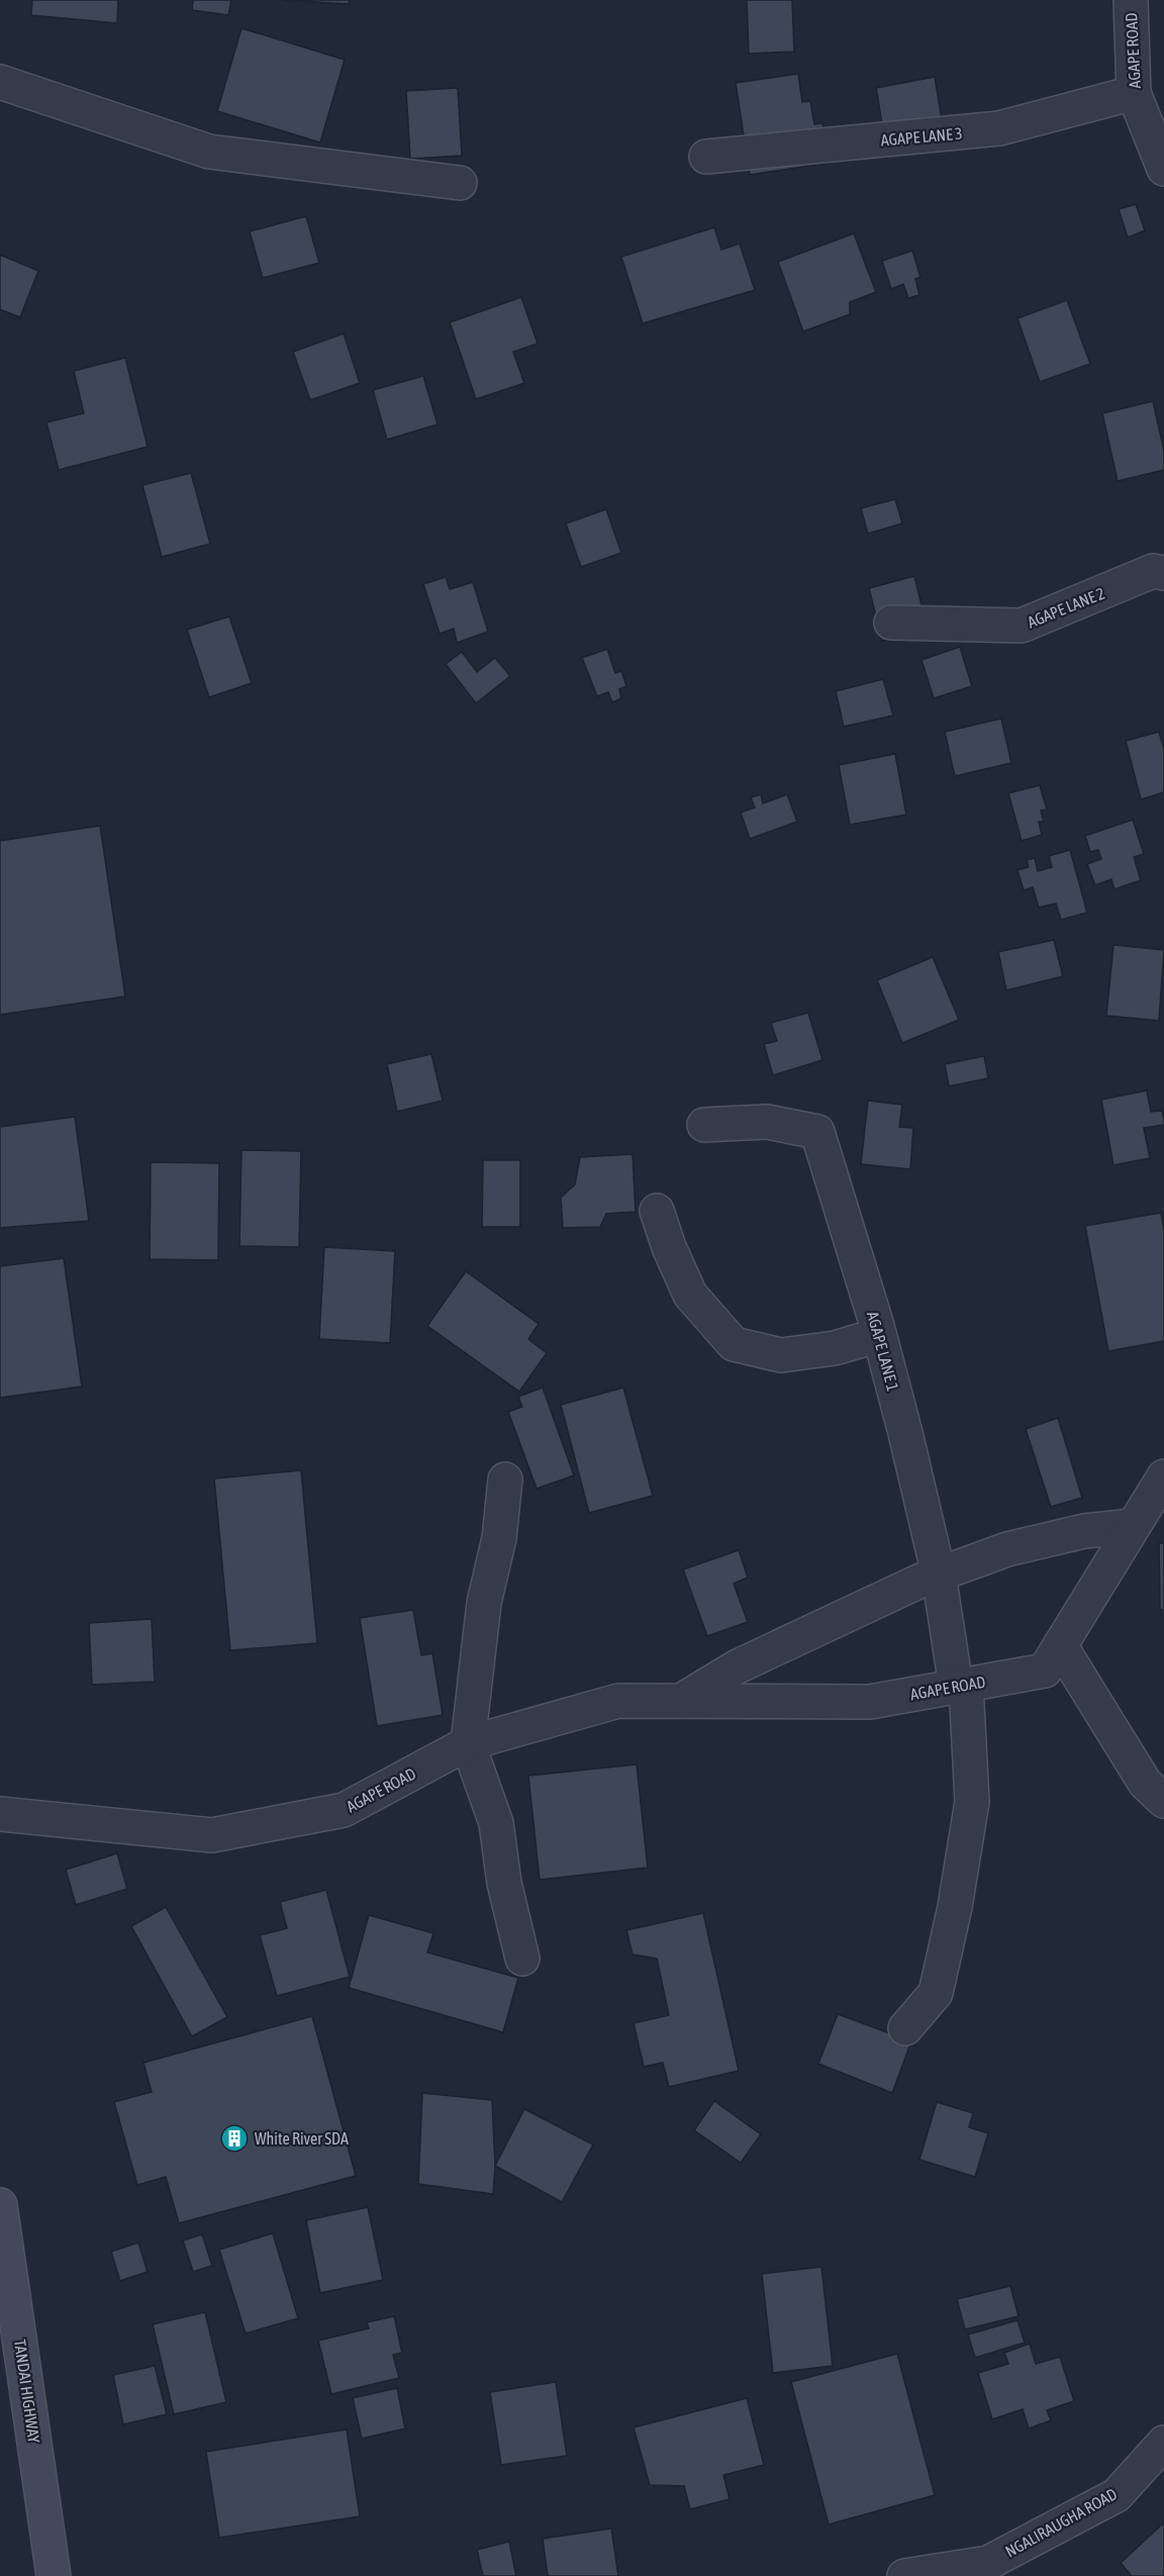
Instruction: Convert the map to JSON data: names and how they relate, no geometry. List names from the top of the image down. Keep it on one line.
{"streets":{"main road":["TANDAI HIGHWAY"],"street":["AGAPE ROAD","AGAPE LANE 3","AGAPE LANE 2","AGAPE LANE 1","NGALIRAUGHA ROAD"]},"crossings":[["AGAPE ROAD","AGAPE LANE 3"],["AGAPE ROAD","AGAPE LANE 1"]],"places":{"building":["White River SDA"]}}
